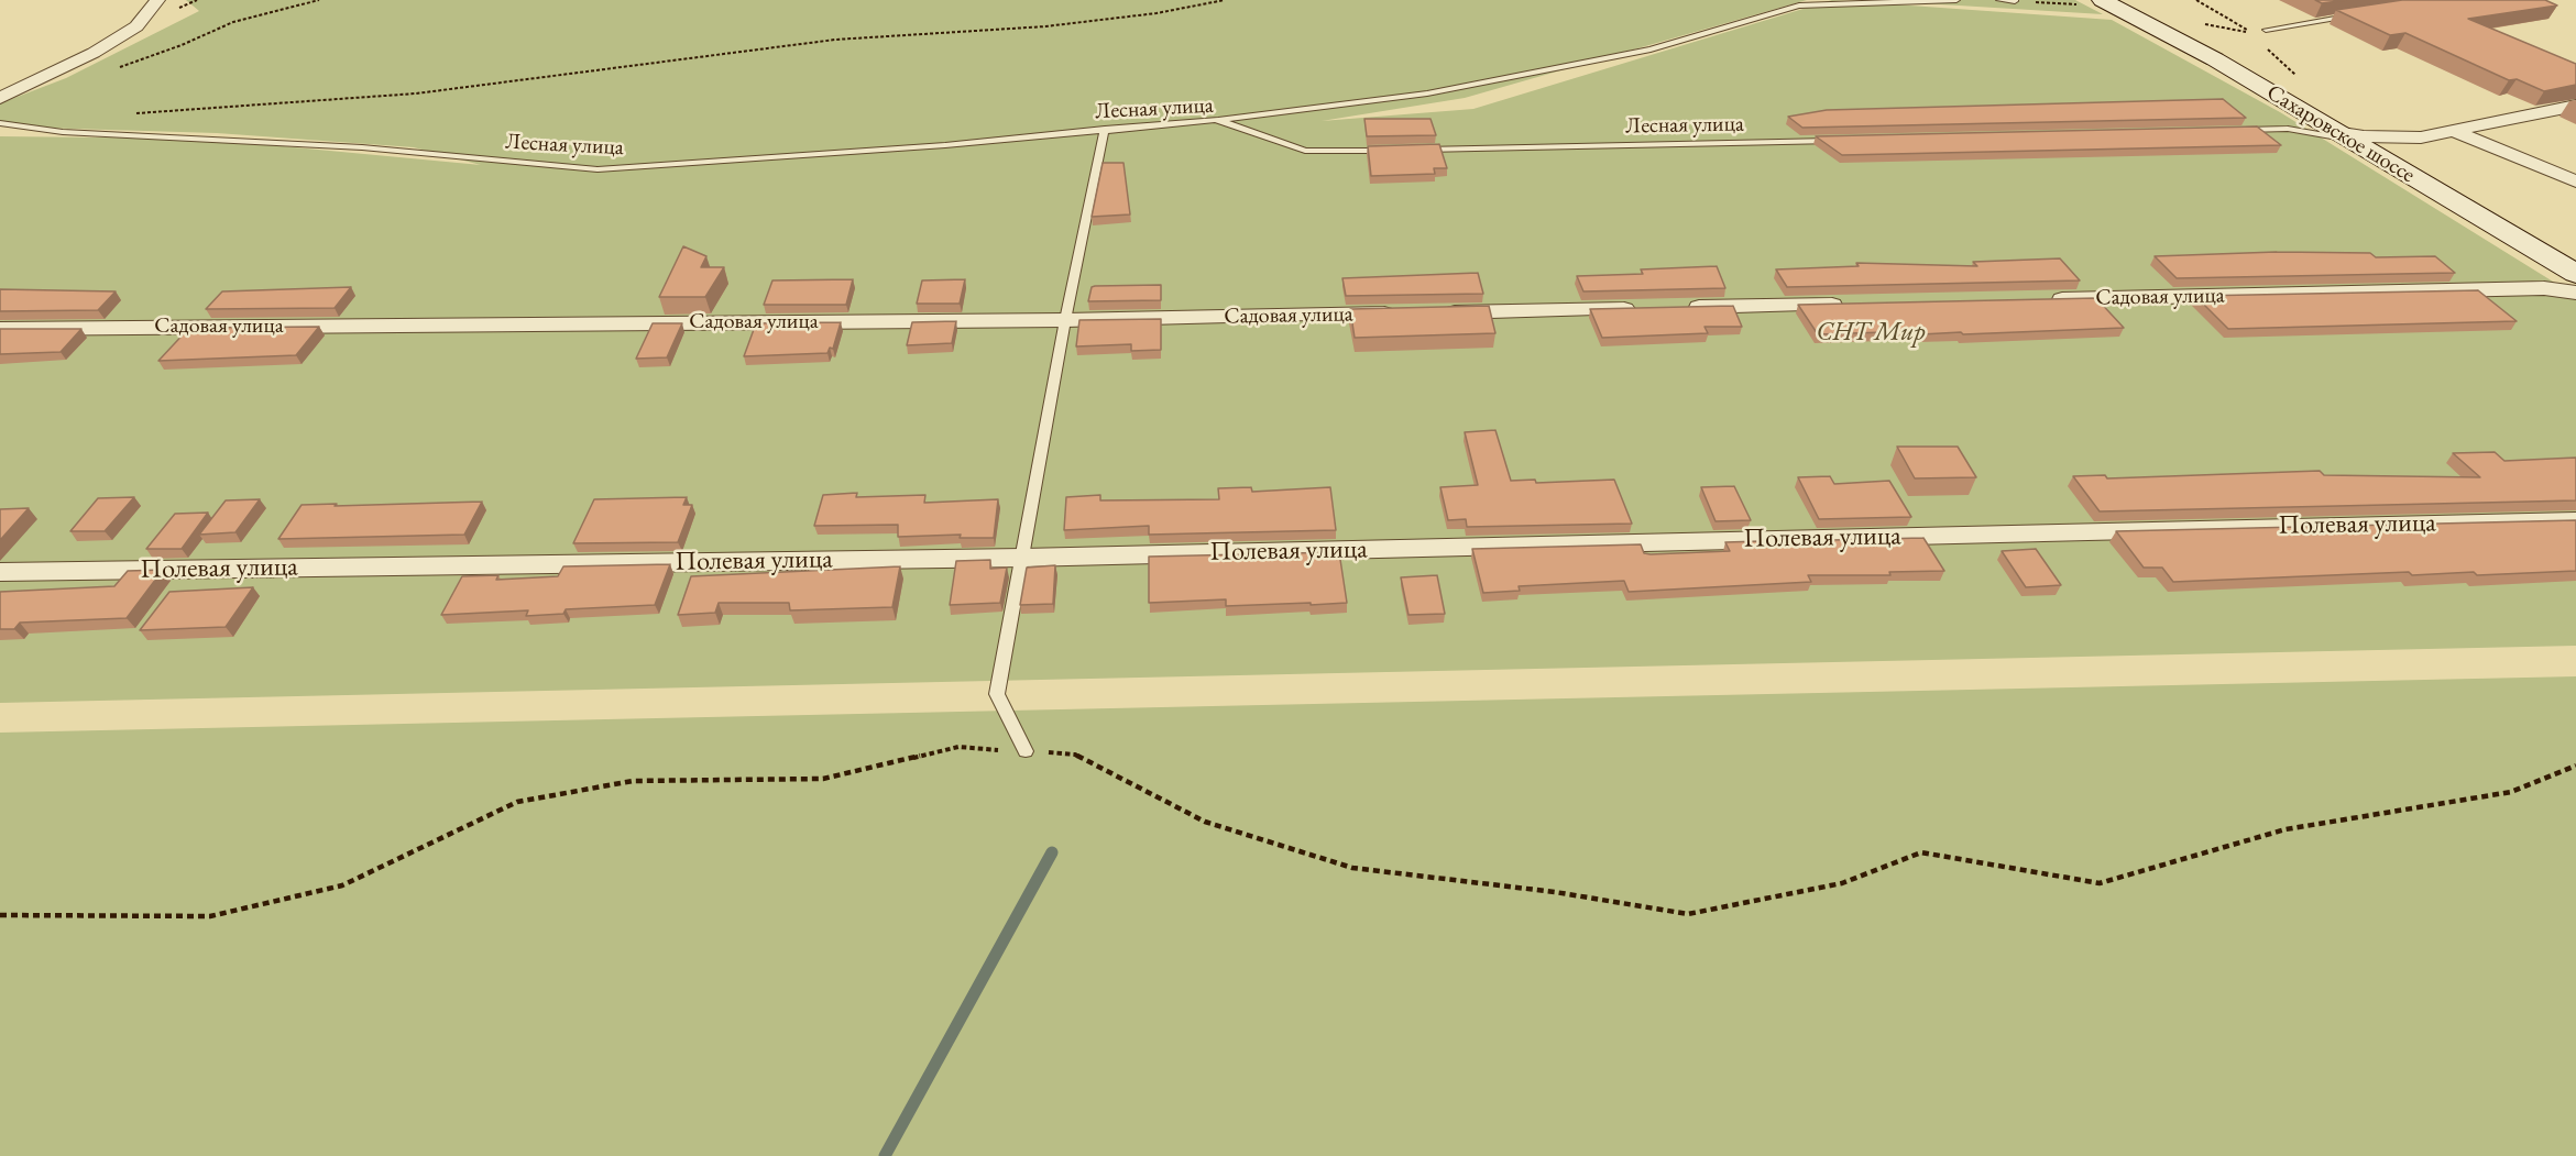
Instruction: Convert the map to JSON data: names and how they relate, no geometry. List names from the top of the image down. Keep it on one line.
{"streets":{"main road":["Сахаровское шоссе"],"street":["Садовая улица","Полевая улица"],"lane":["Лесная улица"]},"parks":["СНТ Мир"]}
